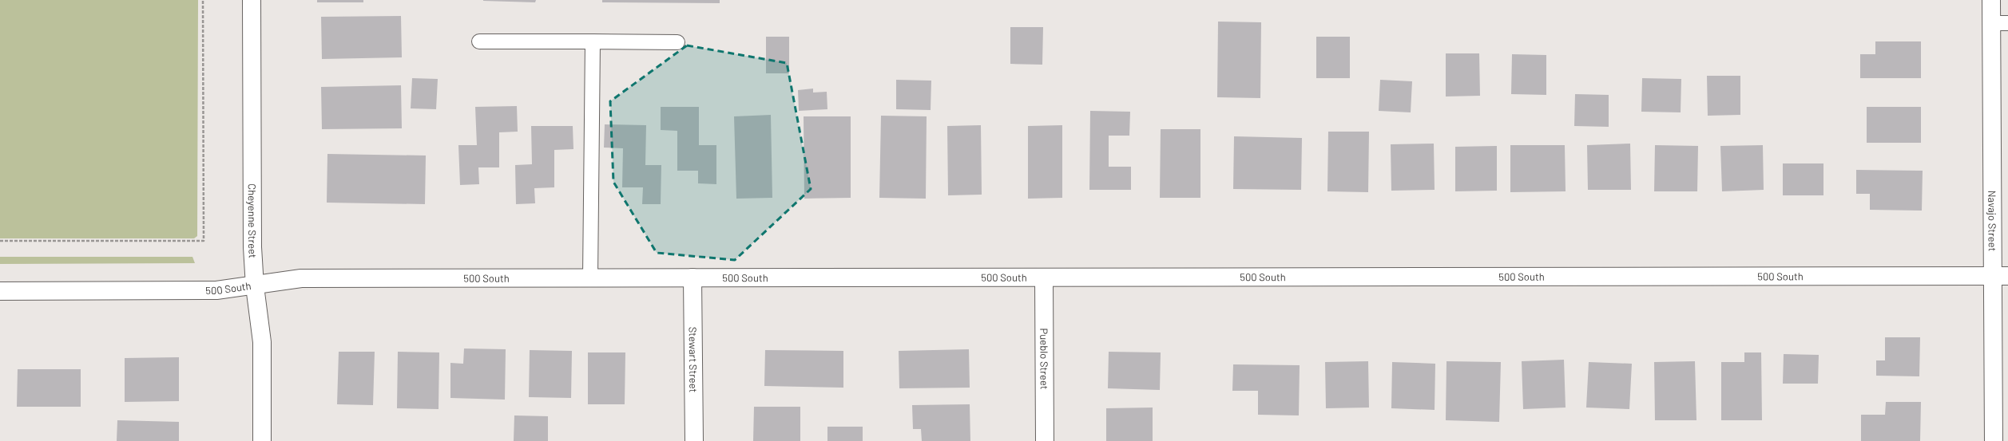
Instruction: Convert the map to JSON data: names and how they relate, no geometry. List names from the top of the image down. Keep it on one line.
{"streets":{"street":["Cheyenne Street","Navajo Street","500 South","Pueblo Street","Stewart Street"]},"crossings":[["Cheyenne Street","500 South"],["Navajo Street","500 South"],["500 South","Pueblo Street"],["500 South","Stewart Street"]]}
